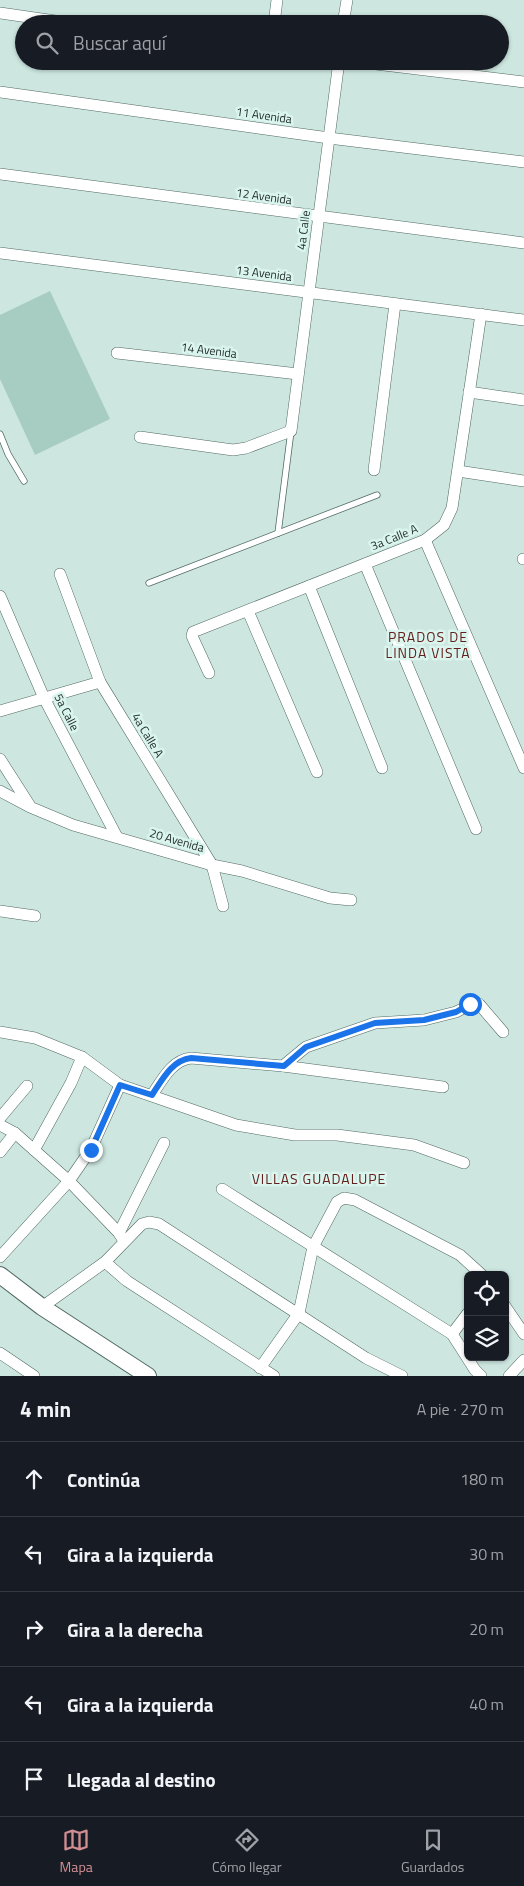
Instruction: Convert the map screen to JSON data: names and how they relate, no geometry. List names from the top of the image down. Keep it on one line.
{"streets":{"street":["11 Avenida","12 Avenida","4a Calle","13 Avenida","14 Avenida","3a Calle A","5a Calle","4a Calle A","20 Avenida"]},"crossings":[["11 Avenida","4a Calle"],["12 Avenida","4a Calle"],["4a Calle","13 Avenida"],["4a Calle","14 Avenida"],["13 Avenida","3a Calle A"],["5a Calle","20 Avenida"],["4a Calle A","20 Avenida"]],"districts":["PRADOS DE LINDA VISTA","VILLAS GUADALUPE"],"page":{"search":"Buscar aquí","heading":["4 min","A pie · 270 m"],"list":[["Continúa","180 m"],["Gira a la izquierda","30 m"],["Gira a la derecha","20 m"],["Gira a la izquierda","40 m"],"Llegada al destino"],"nav":["Mapa","Cómo llegar","Guardados"]}}
